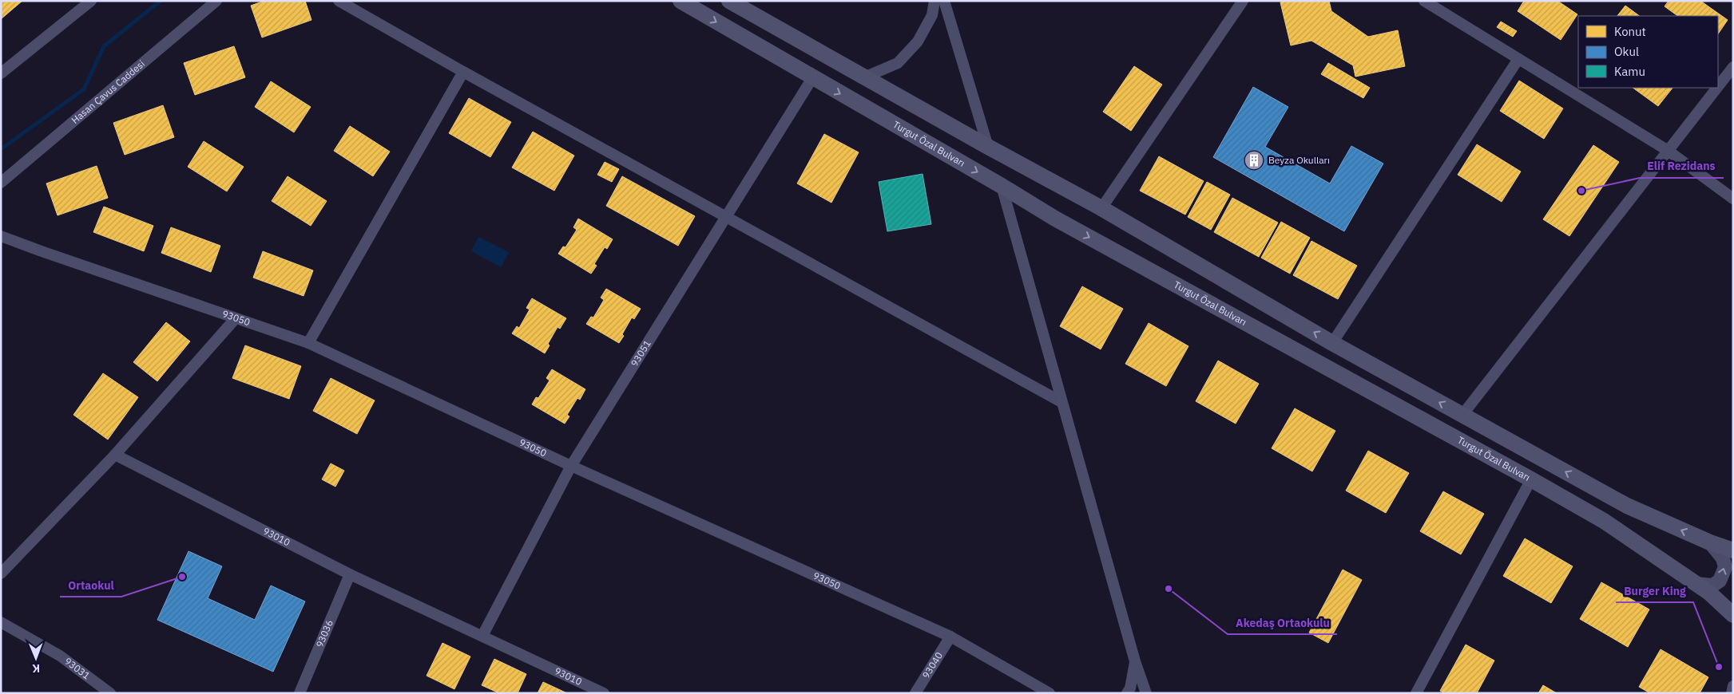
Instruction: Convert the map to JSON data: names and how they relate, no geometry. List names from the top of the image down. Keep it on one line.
{"streets":{"main road":["Turgut Özal Bulvarı"],"street":["Hasan Çavus Caddesi","93050","93051","93010","93036","93040","93031"]},"crossings":[["Turgut Özal Bulvarı","93051"],["93050","93051"],["93050","93040"],["93051","93010"],["93010","93036"]],"places":{"building":["Beyza Okulları"],"other":["Elif Rezidans","Ortaokul","Akedaş Ortaokulu","Burger King"]},"legend":["Konut","Okul","Kamu"],"north":"bottom"}
